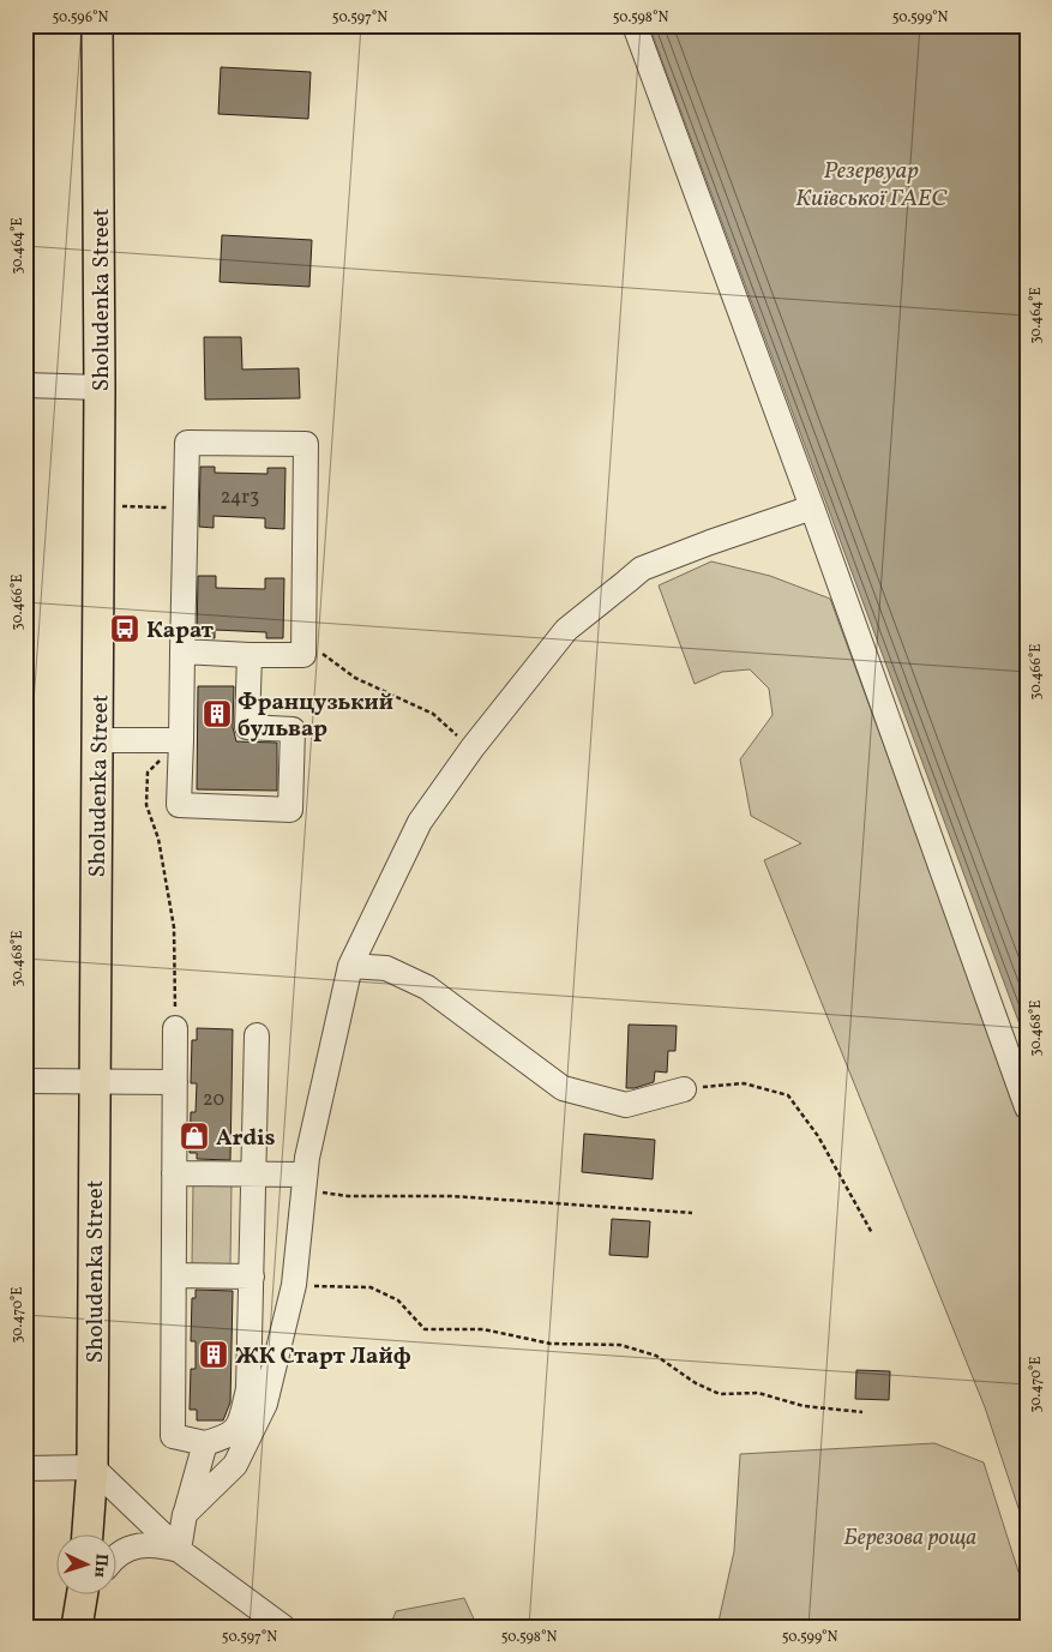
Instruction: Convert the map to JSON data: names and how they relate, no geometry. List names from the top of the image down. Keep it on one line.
{"streets":{"main road":["Sholudenka Street"]},"water":["Резервуар Київської ГАЕС"],"parks":["Березова роща"],"places":{"bus stop":["Карат"],"building":["Французький бульвар","ЖК Старт Лайф"],"shop":["Ardis"]},"house_numbers":["24r3","20"],"north":"right","coordinates":["50.596°N","50.597°N","50.598°N","50.599°N","30.464°E","30.466°E","30.468°E","30.470°E"]}
